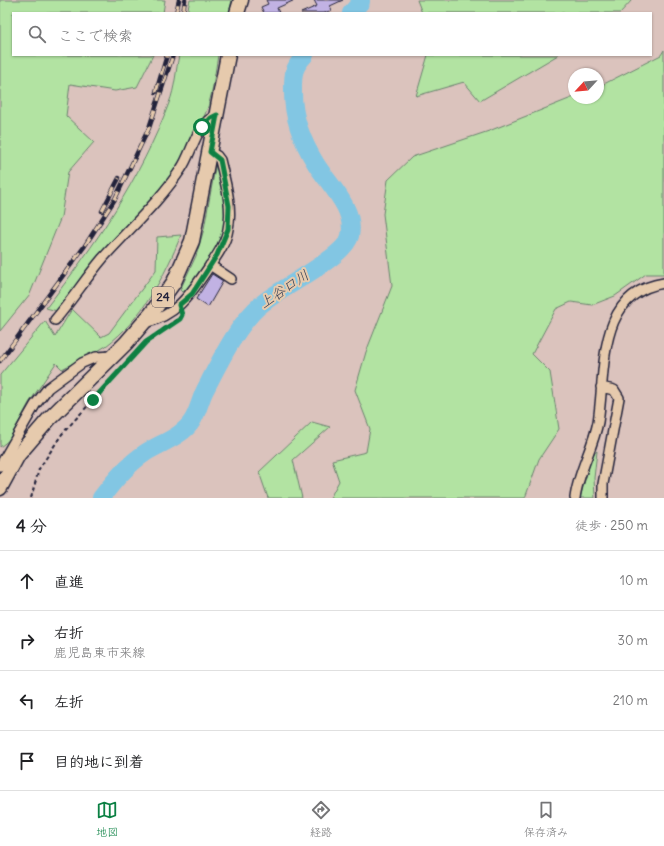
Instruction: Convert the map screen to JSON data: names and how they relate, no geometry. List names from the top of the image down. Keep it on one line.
{"streets":{"main road":["24"]},"water":["上谷口川"],"north":"bottom left","page":{"search":"ここで検索","heading":["4 分","徒歩 · 250 m"],"list":[["直進","10 m"],["右折","鹿児島東市来線","30 m"],["左折","210 m"],"目的地に到着"],"nav":["地図","経路","保存済み"]}}
